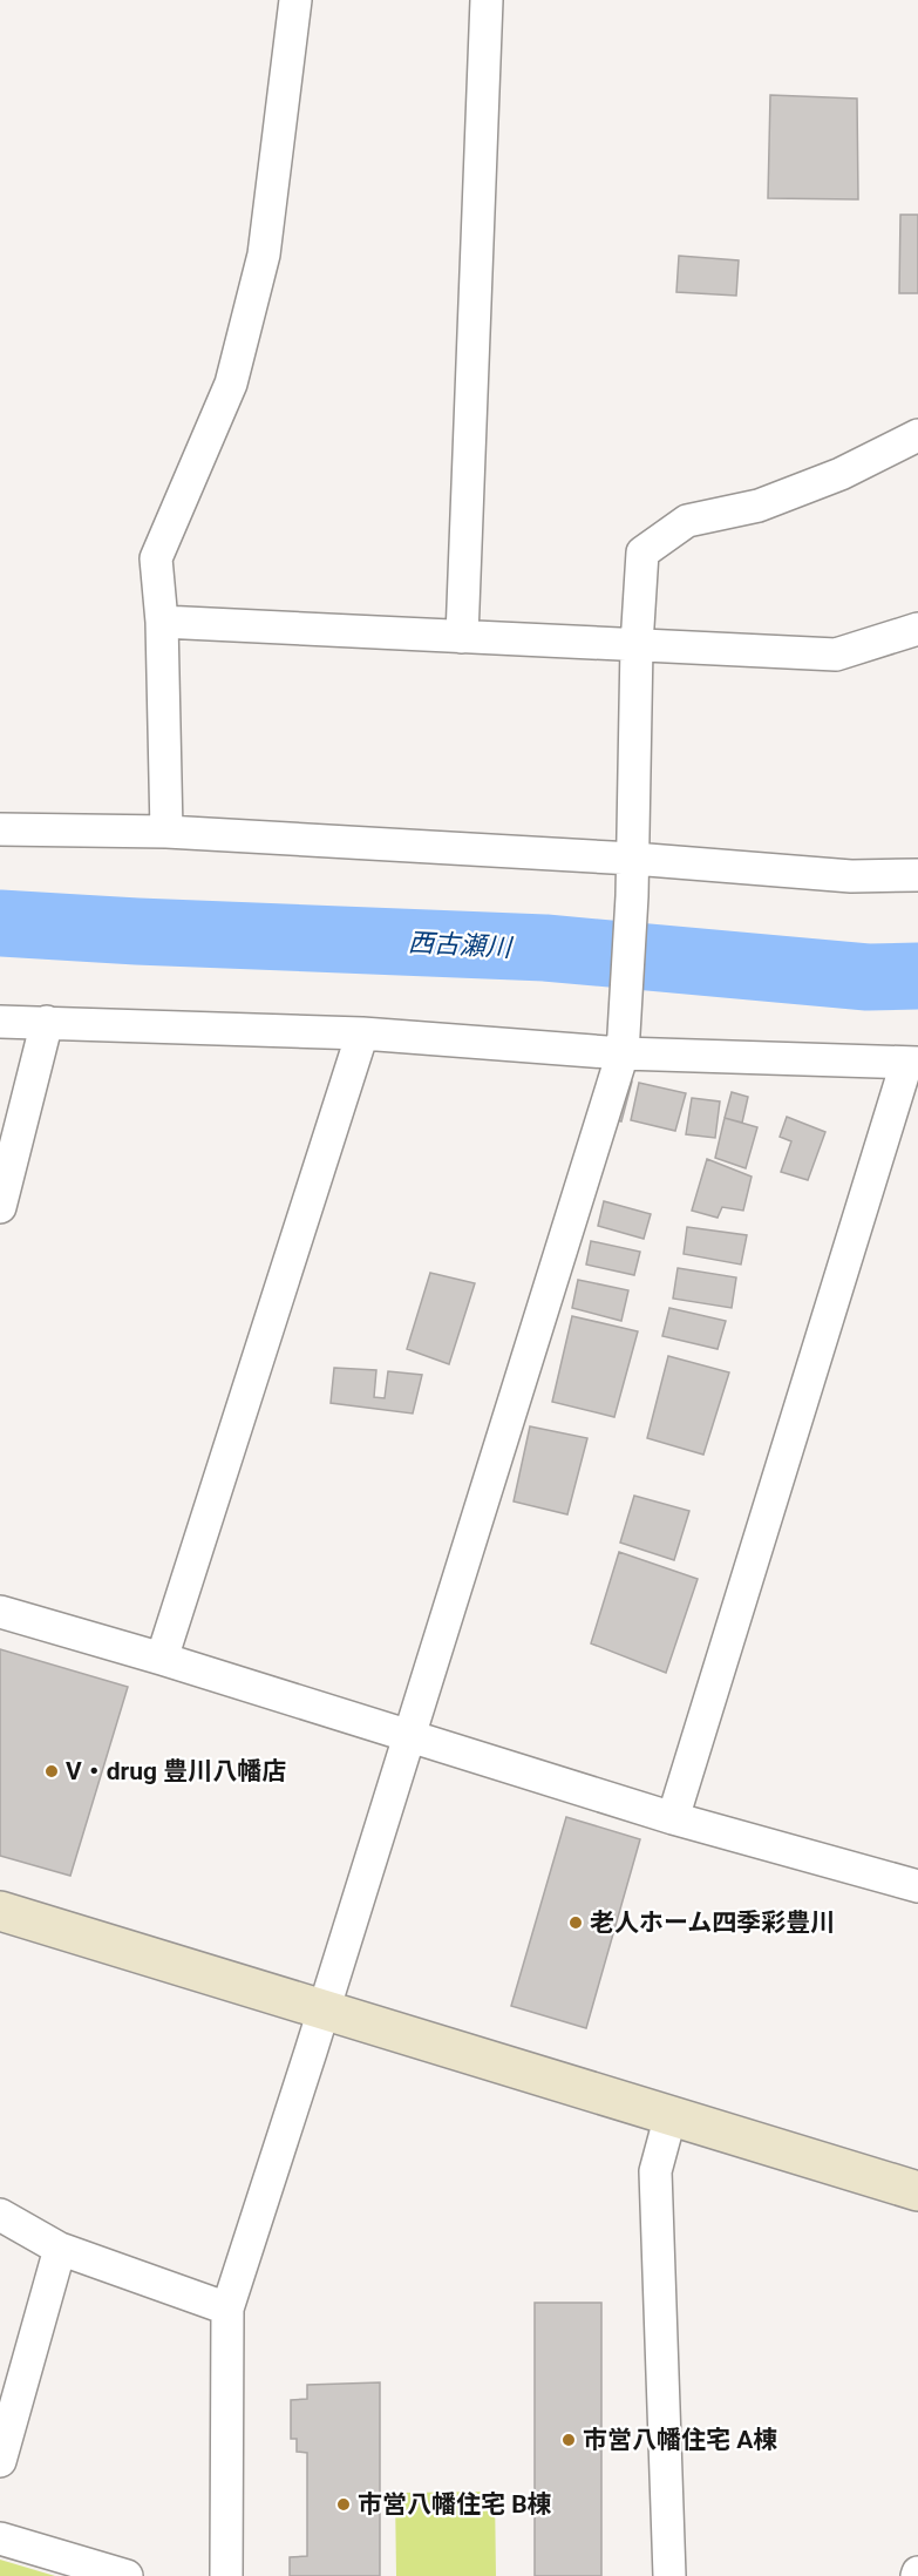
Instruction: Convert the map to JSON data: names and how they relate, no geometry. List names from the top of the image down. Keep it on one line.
{"water":["西古瀬川"],"places":["V・drug 豊川八幡店","老人ホーム四季彩豊川","市営八幡住宅 A棟","市営八幡住宅 B棟"]}
